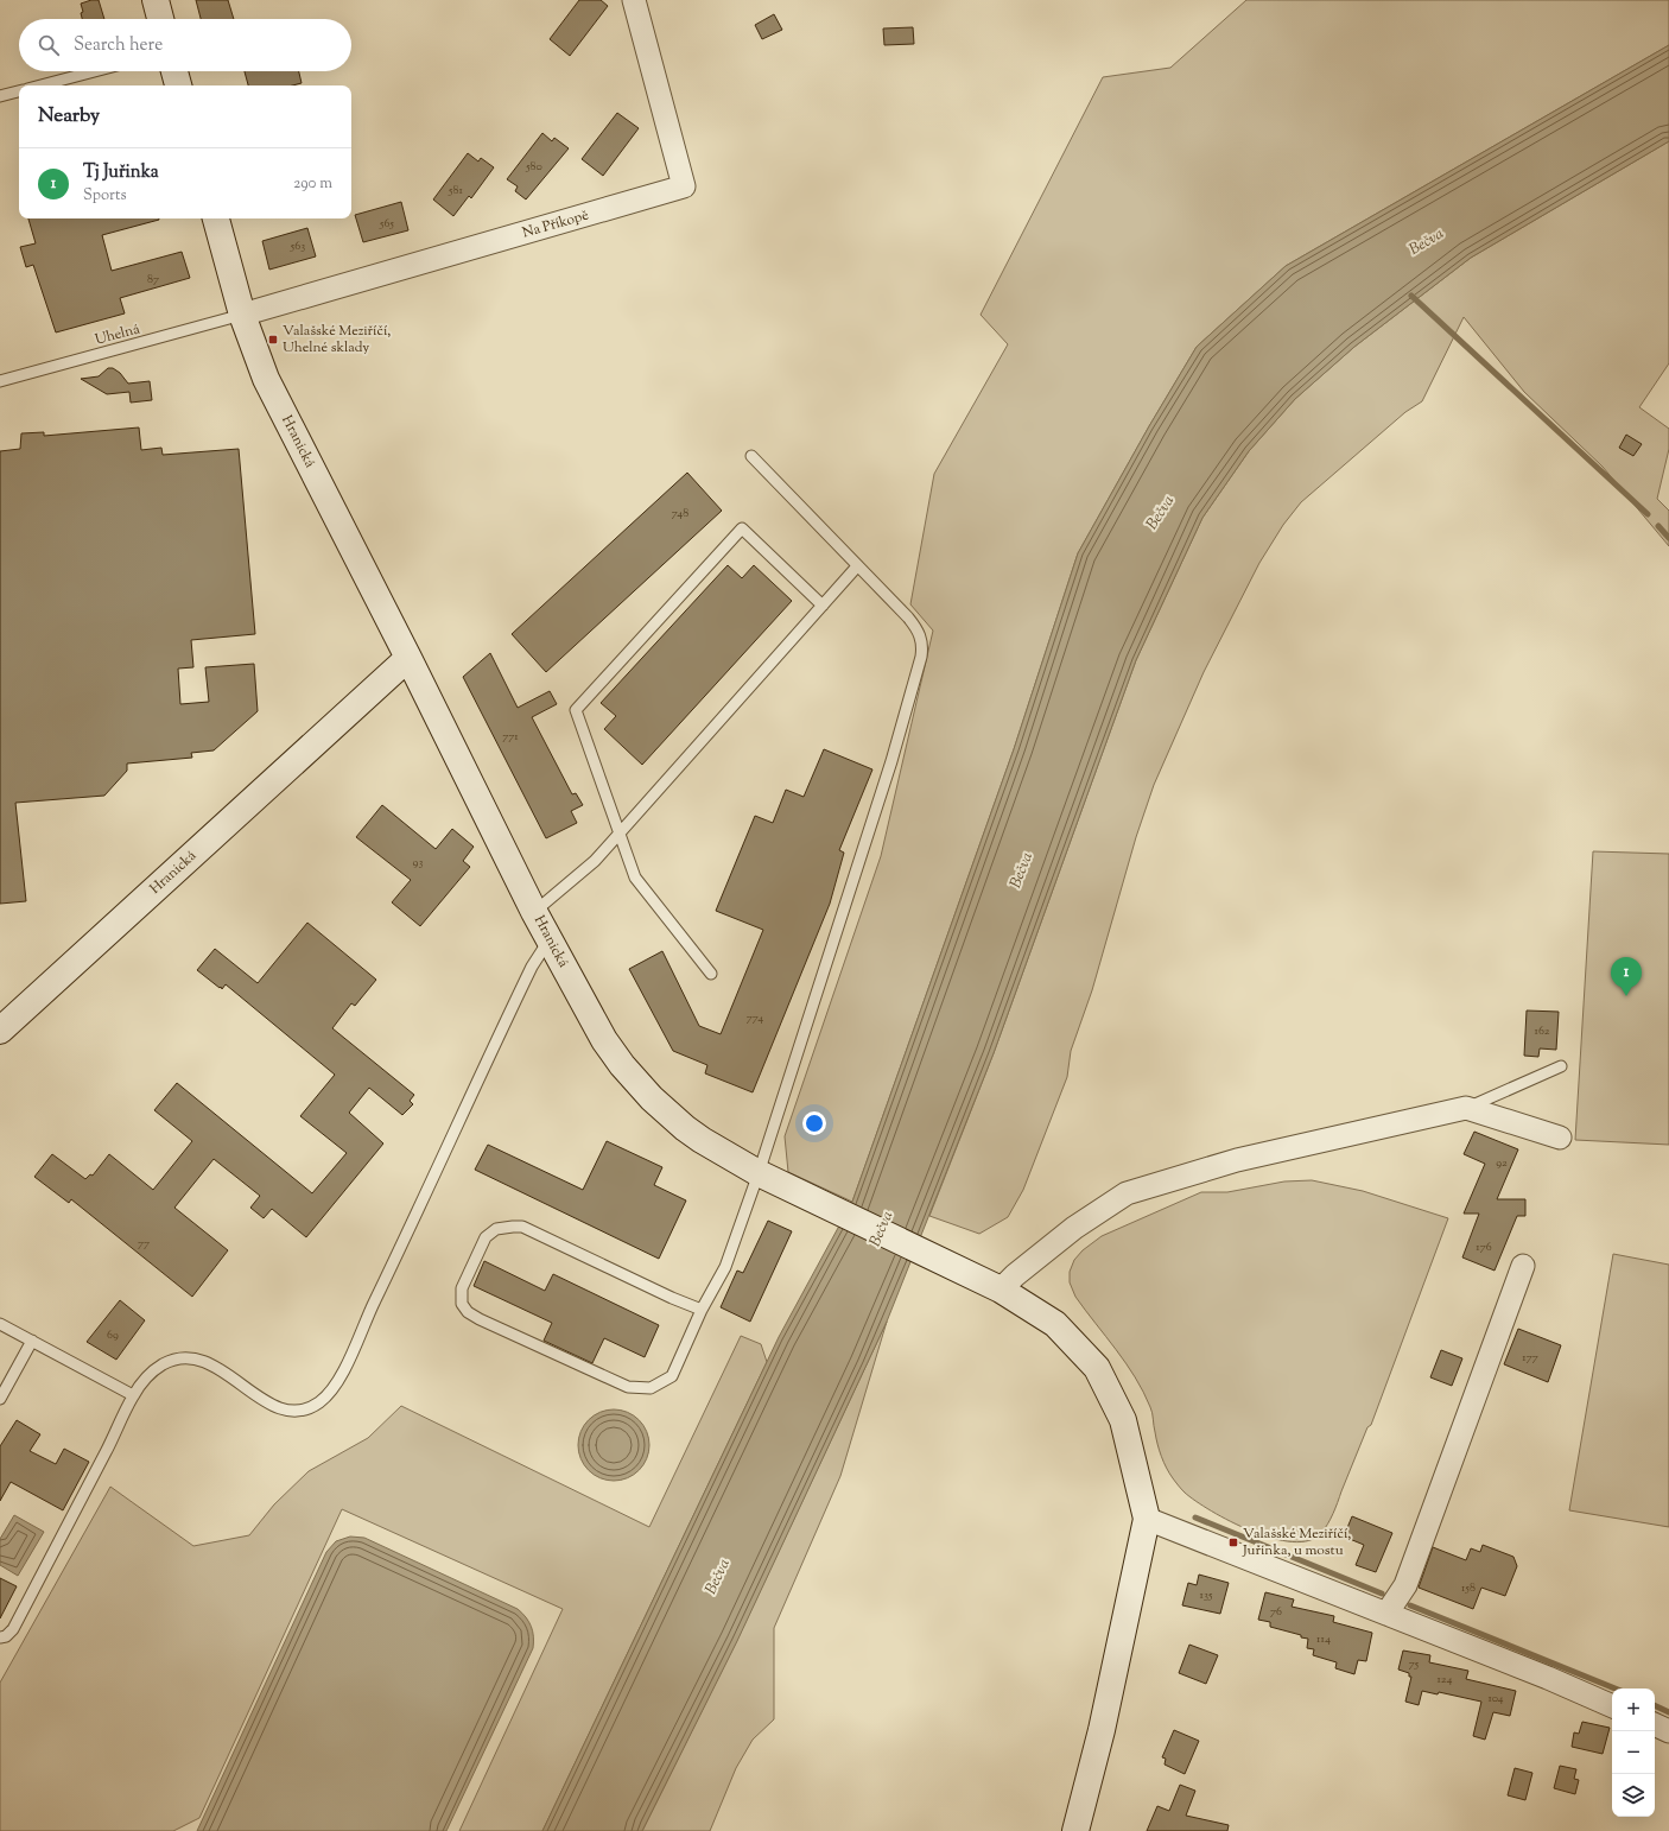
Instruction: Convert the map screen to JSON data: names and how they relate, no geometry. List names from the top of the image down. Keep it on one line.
{"streets":{"street":["Na Příkopě","Hranická"],"lane":["Uhelná"]},"crossings":[["Na Příkopě","Uhelná"],["Na Příkopě","Hranická"],["Uhelná","Hranická"]],"water":["Bečva"],"places":{"transit":["Valašské Meziříčí, Uhelné sklady","Valašské Meziříčí, Juřinka, u mostu"]},"house_numbers":["580","581","565","563","87","748","771","93","774","162","92","77","176","69","177","158","135","76","114","75","124","104"],"page":{"search":"Search here","heading":"Nearby","list":[{"mark":"1","name":"Tj Juřinka","note":"Sports","value":"290 m"}],"pins":"1","map_buttons":["+","−"]}}
